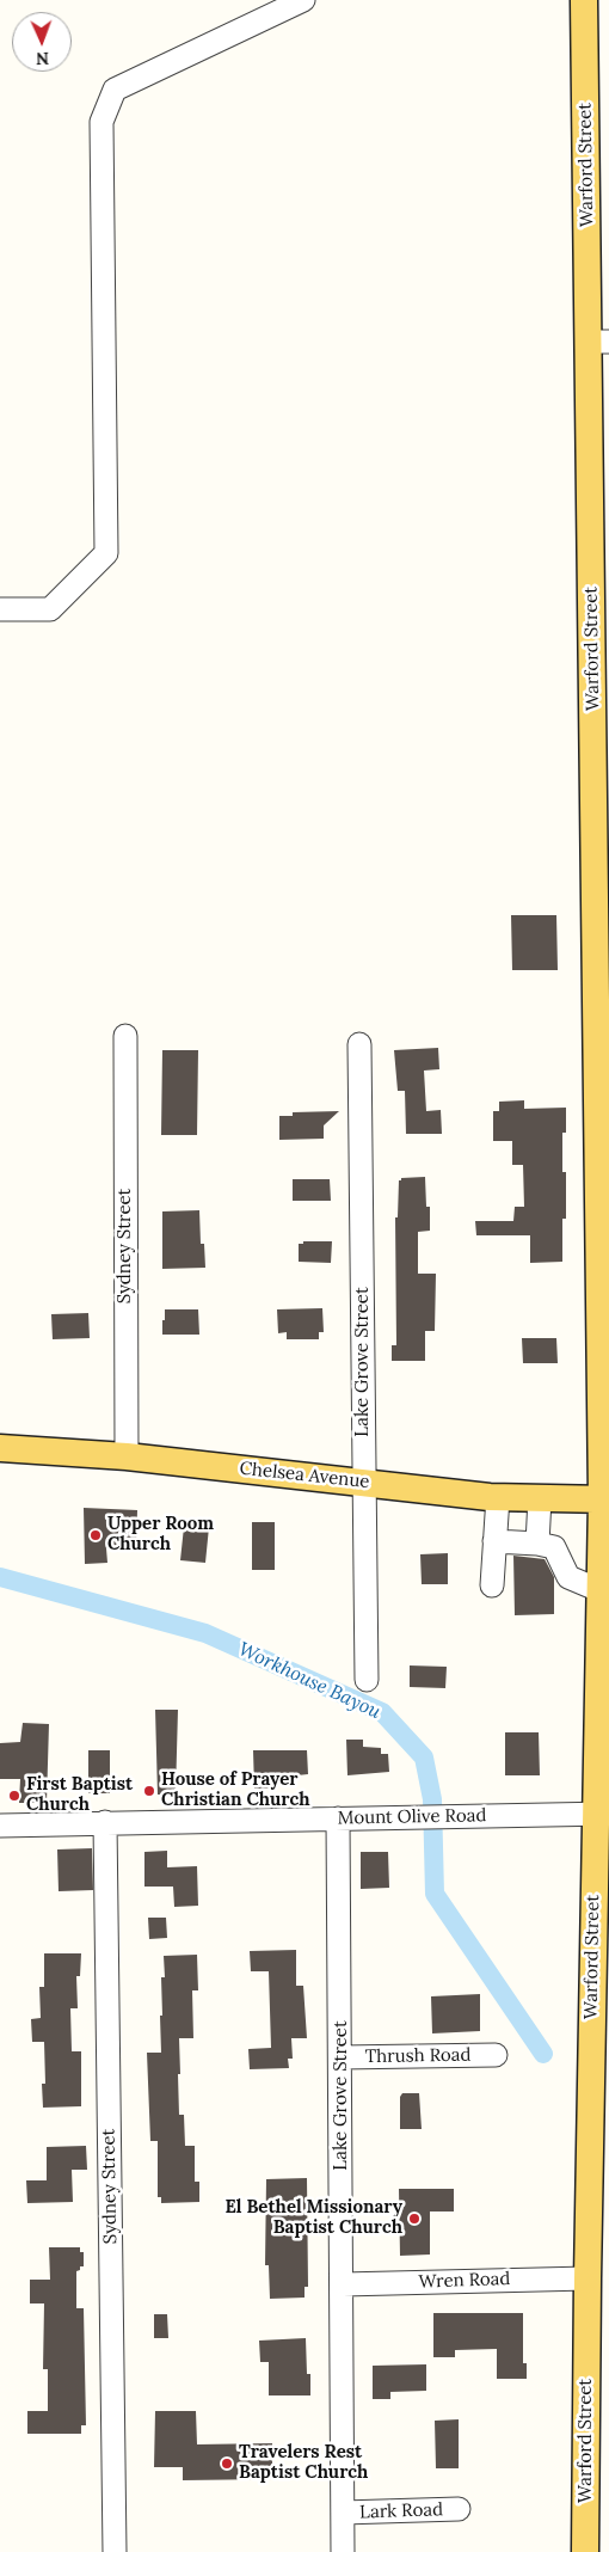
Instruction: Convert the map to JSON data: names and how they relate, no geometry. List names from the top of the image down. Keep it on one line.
{"streets":{"main road":["Warford Street","Chelsea Avenue"],"street":["Sydney Street","Lake Grove Street","Mount Olive Road","Thrush Road","Wren Road","Lark Road"]},"crossings":[["Warford Street","Chelsea Avenue"],["Warford Street","Mount Olive Road"],["Warford Street","Wren Road"],["Sydney Street","Chelsea Avenue"],["Sydney Street","Mount Olive Road"],["Lake Grove Street","Chelsea Avenue"],["Lake Grove Street","Mount Olive Road"],["Lake Grove Street","Thrush Road"],["Lake Grove Street","Wren Road"],["Lake Grove Street","Lark Road"]],"water":["Workhouse Bayou"],"places":["Upper Room Church","House of Prayer Christian Church","First Baptist Church","El Bethel Missionary Baptist Church","Travelers Rest Baptist Church"],"north":"bottom"}
